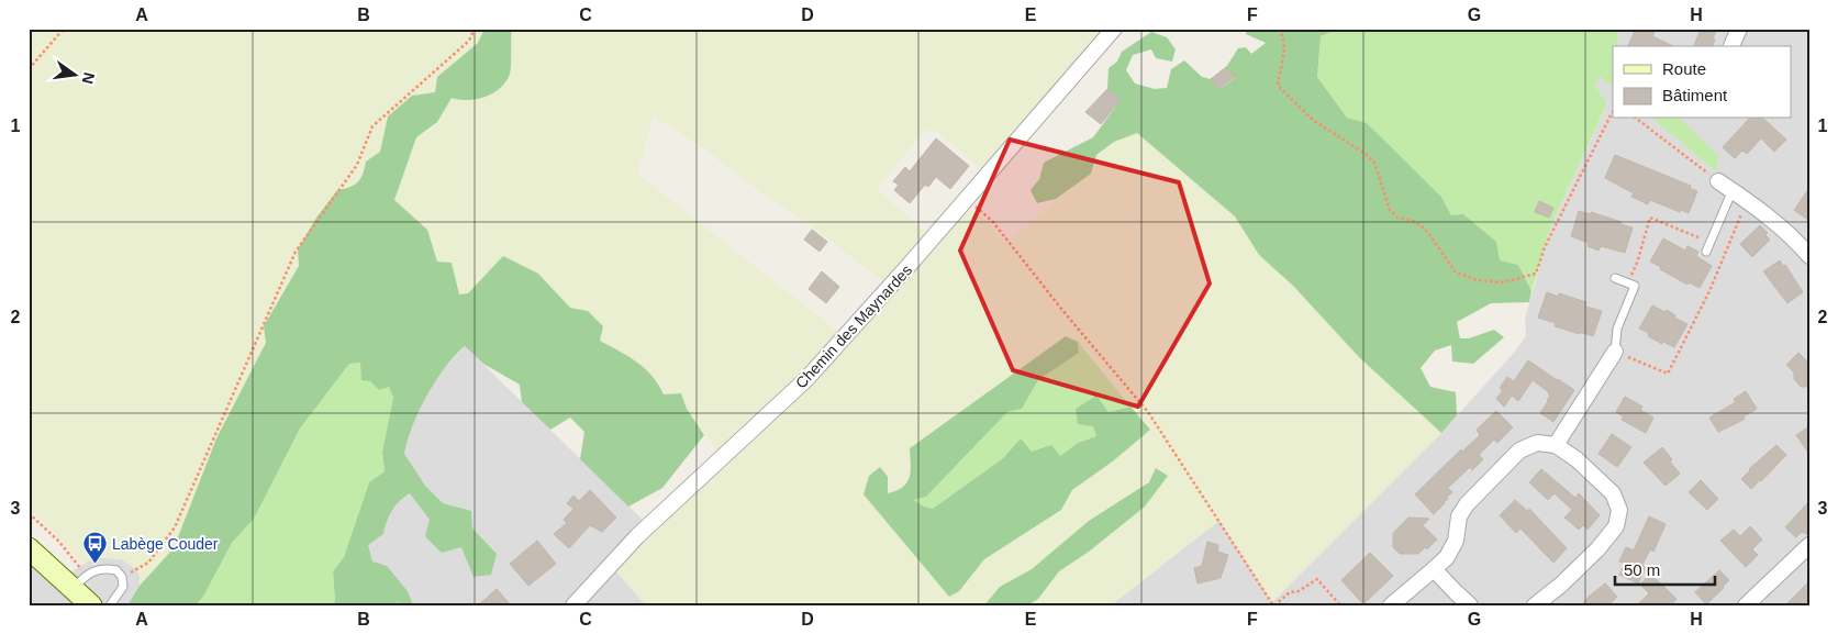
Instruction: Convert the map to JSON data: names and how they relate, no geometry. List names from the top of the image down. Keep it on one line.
{"streets":{"street":["Chemin des Maynardes"]},"places":{"bus stop":["Labège Couder"]},"legend":["Route","Bâtiment"],"scale_bar":"50 m","north":"right","grid":{"columns":["A","B","C","D","E","F","G","H"],"rows":["1","2","3"]}}
